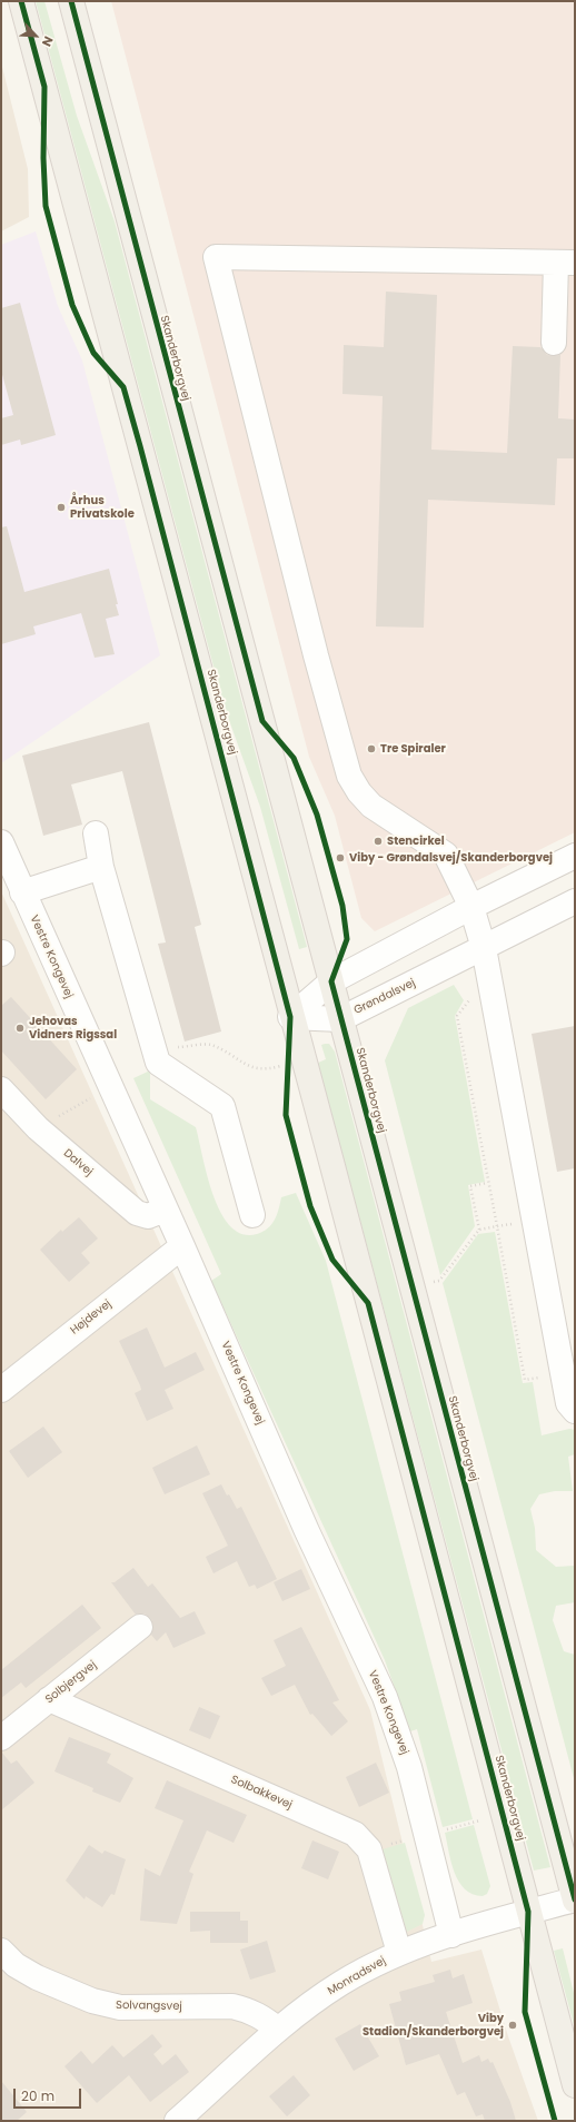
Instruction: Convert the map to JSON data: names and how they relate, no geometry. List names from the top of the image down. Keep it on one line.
{"streets":{"main road":["Skanderborgvej"],"street":["Vestre Kongevej","Grøndalsvej","Dalvej","Højdevej","Solbjergvej","Solbakkevej","Monradsvej","Solvangsvej"]},"crossings":[["Skanderborgvej","Grøndalsvej"],["Skanderborgvej","Monradsvej"],["Vestre Kongevej","Dalvej"],["Vestre Kongevej","Højdevej"],["Vestre Kongevej","Monradsvej"],["Solbjergvej","Solbakkevej"],["Solbakkevej","Monradsvej"],["Monradsvej","Solvangsvej"]],"places":["Århus Privatskole","Tre Spiraler","Stencirkel","Viby - Grøndalsvej/Skanderborgvej","Jehovas Vidners Rigssal","Viby Stadion/Skanderborgvej"],"scale_bar":"20 m","north":"bottom right"}
